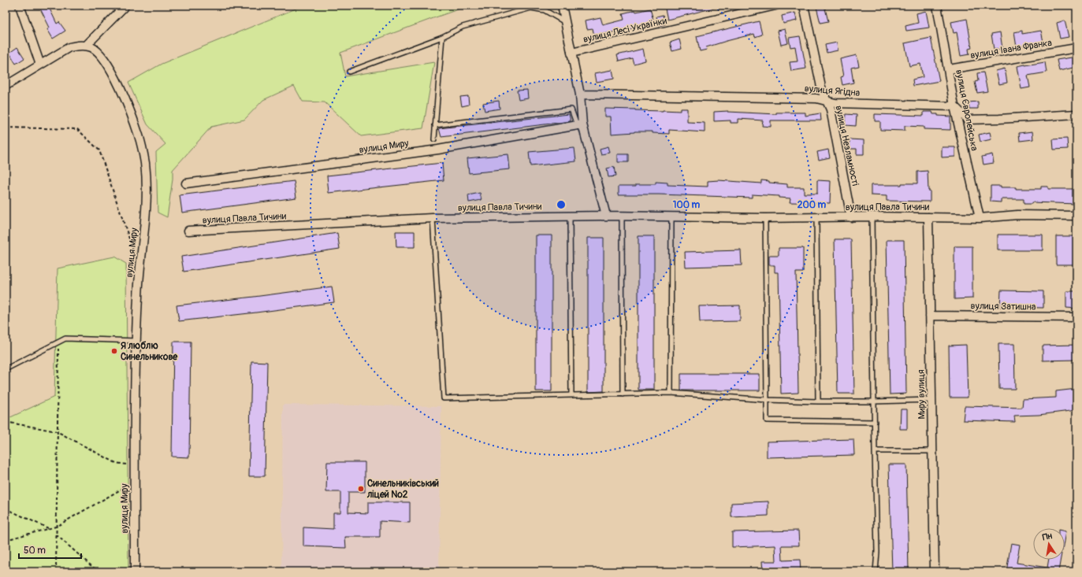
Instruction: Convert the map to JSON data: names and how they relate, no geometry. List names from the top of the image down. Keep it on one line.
{"streets":{"street":["вулиця Лесі Українки","вулиця Івана Франка","вулиця Ягідна","вулиця Європейська","вулиця Незламності","вулиця Миру","вулиця Павла Тичини","вулиця Затишна","Миру вулиця"]},"crossings":[["вулиця Івана Франка","вулиця Європейська"],["вулиця Ягідна","вулиця Європейська"],["вулиця Ягідна","вулиця Незламності"],["вулиця Європейська","вулиця Павла Тичини"],["вулиця Незламності","вулиця Павла Тичини"],["вулиця Павла Тичини","Миру вулиця"],["вулиця Затишна","Миру вулиця"]],"places":["Я люблю Синельникове","Синельниківський ліцей №2"],"scale_bar":"50 m","north":"top","rings":["100 m","200 m"]}
